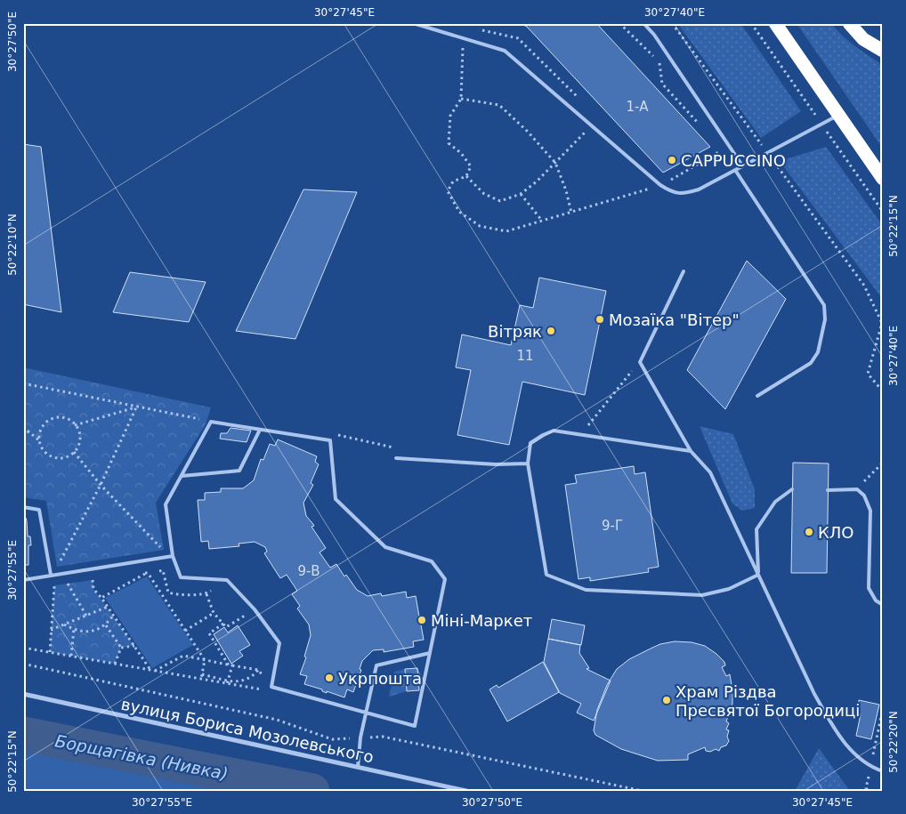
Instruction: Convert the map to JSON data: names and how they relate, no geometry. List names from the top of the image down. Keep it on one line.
{"streets":{"street":["вулиця Бориса Мозолевського"]},"water":["Борщагівка (Нивка)"],"places":["CAPPUCCINO","Мозаїка \"Вітер\"","Вітряк","КЛО","Міні-Маркет","Укрпошта","Храм Різдва Пресвятої Богородиці"],"house_numbers":["1-А","11","9-Г","9-В"],"coordinates":["30°27'45\"E","30°27'40\"E","30°27'50\"E","50°22'15\"N","50°22'10\"N","30°27'55\"E","50°22'20\"N"]}
